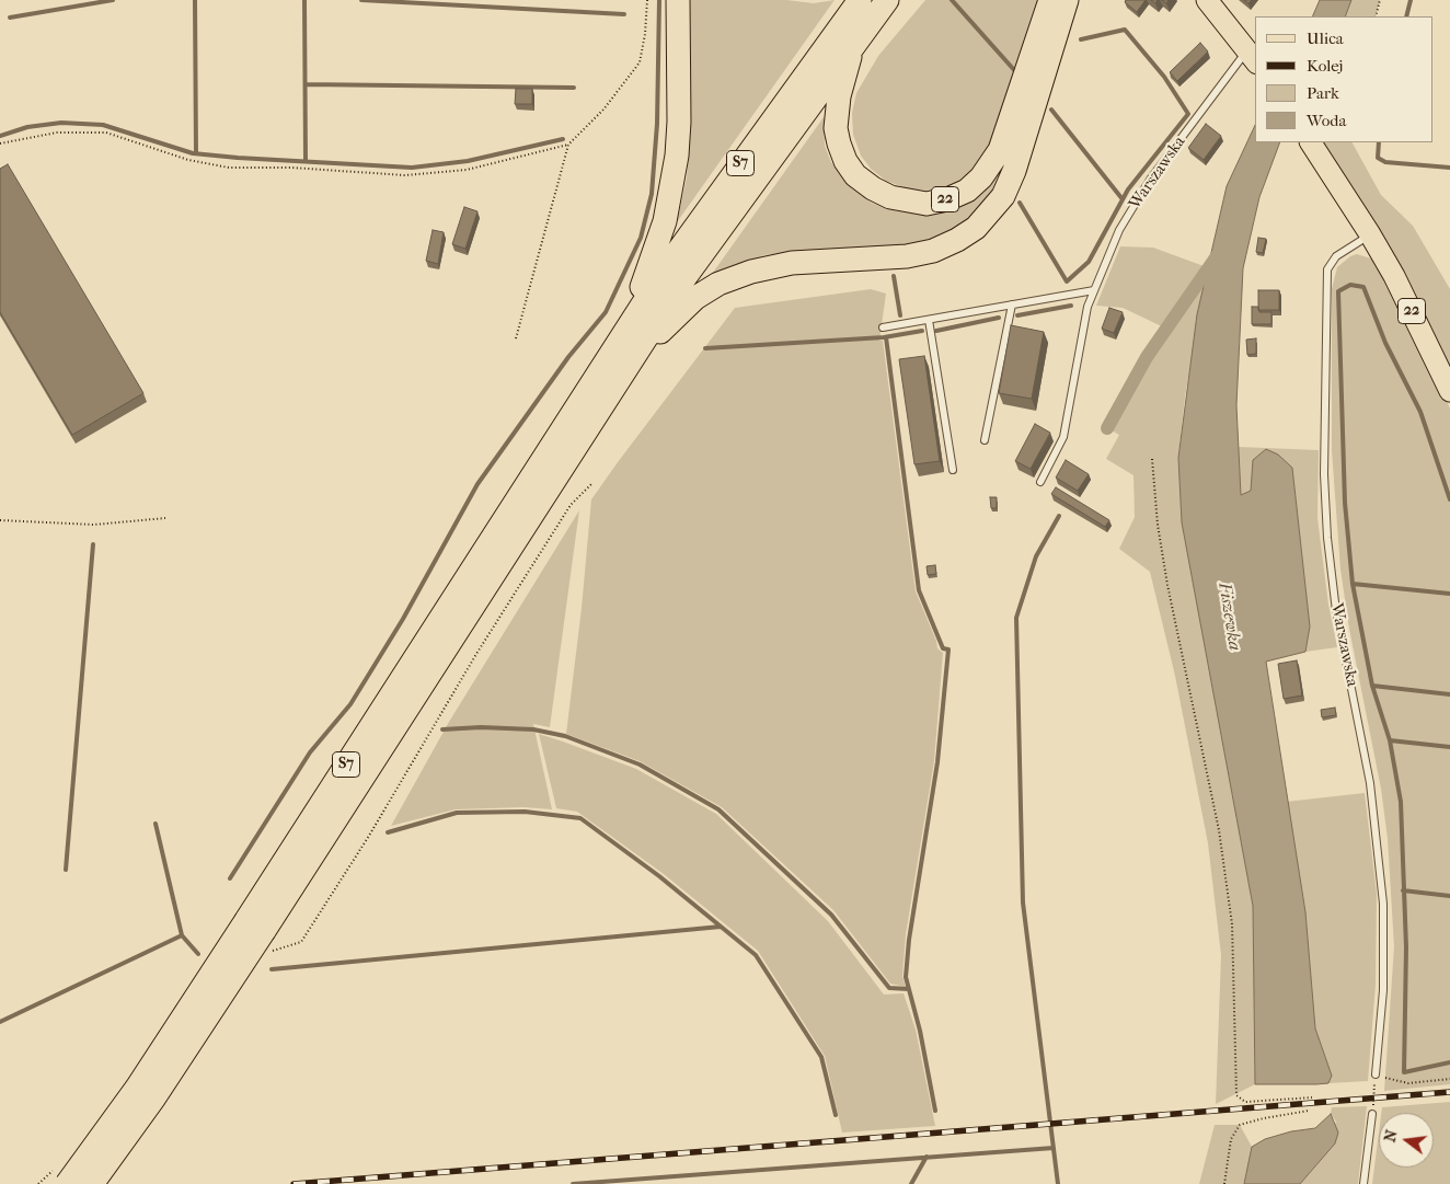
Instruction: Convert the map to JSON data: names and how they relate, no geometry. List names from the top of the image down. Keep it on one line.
{"streets":{"highway":["S7","22"],"main road":["Warszawska"]},"crossings":[["S7","22"],["Warszawska","22"]],"water":["Fiszewka"],"legend":["Ulica","Kolej","Park","Woda"],"north":"left"}
